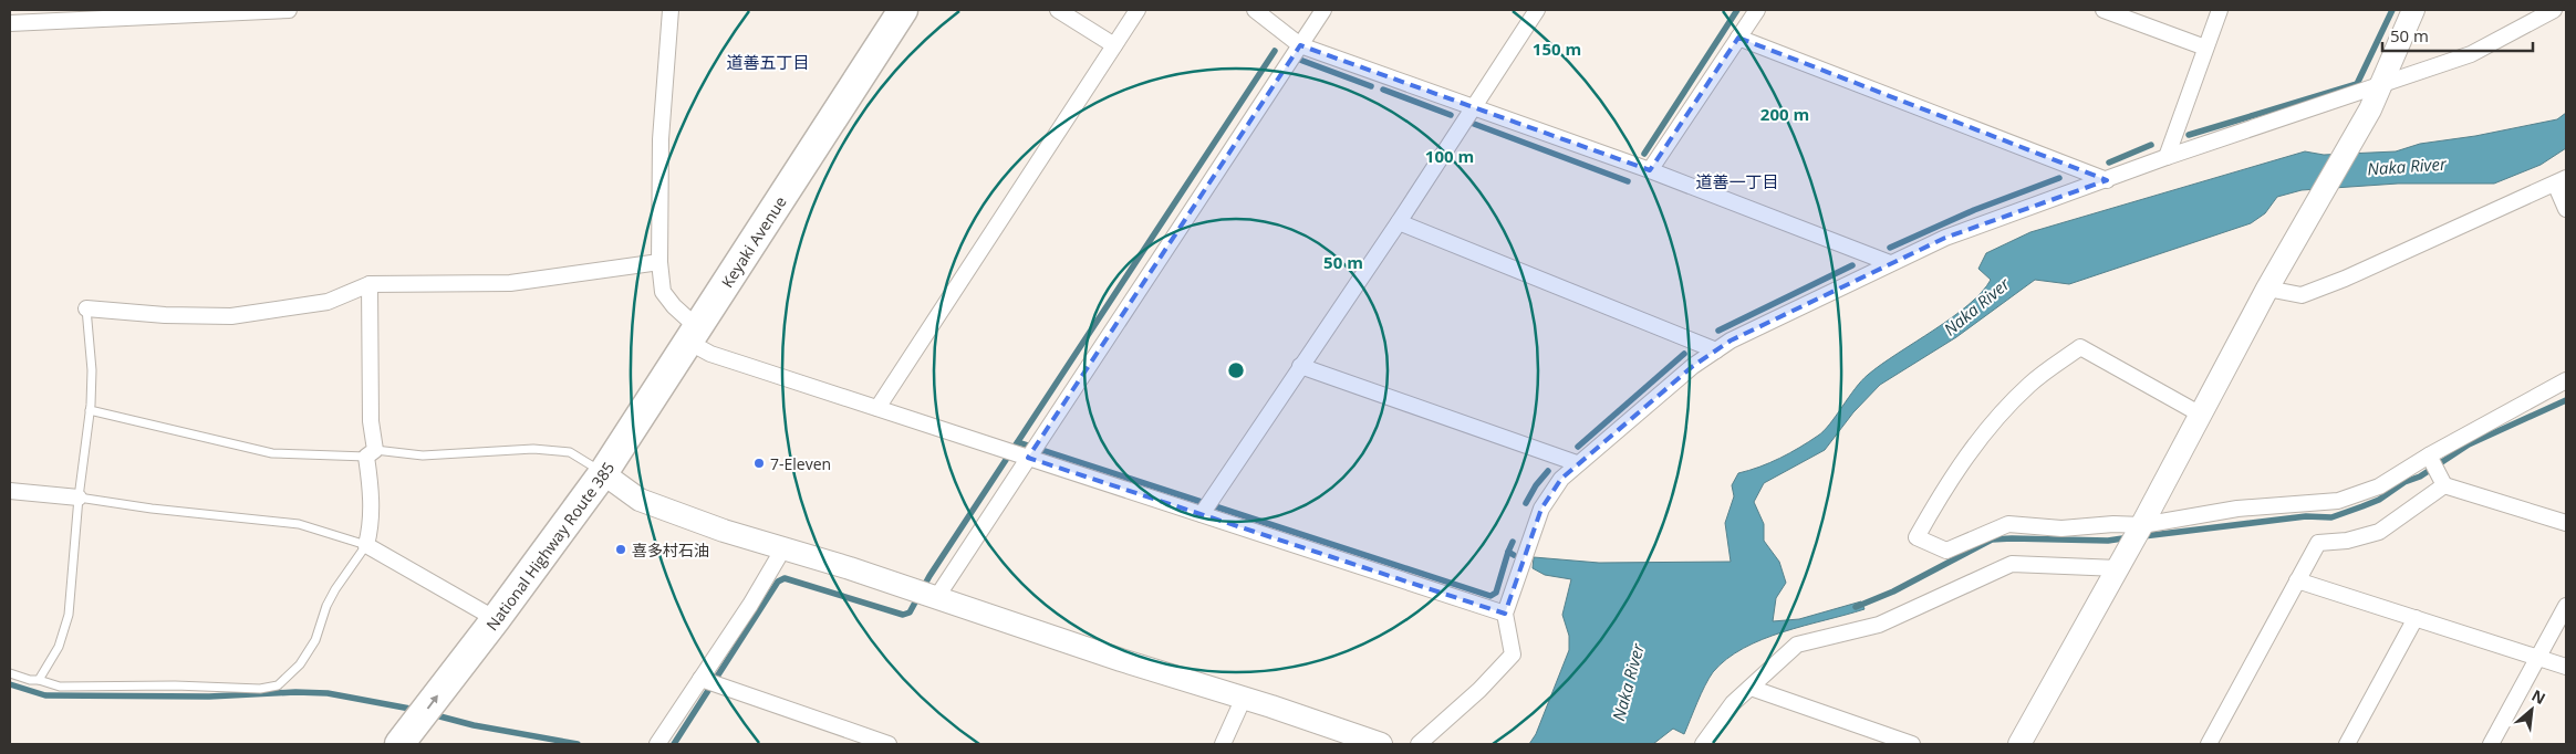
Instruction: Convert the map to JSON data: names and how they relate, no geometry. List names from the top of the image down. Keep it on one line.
{"streets":{"highway":["Keyaki Avenue","National Highway Route 385"]},"crossings":[["Keyaki Avenue","National Highway Route 385"]],"districts":["道善五丁目","道善一丁目"],"water":["Naka River"],"places":["7-Eleven","喜多村石油"],"scale_bar":"50 m","north":"top right","rings":["150 m","200 m","100 m","50 m"]}
